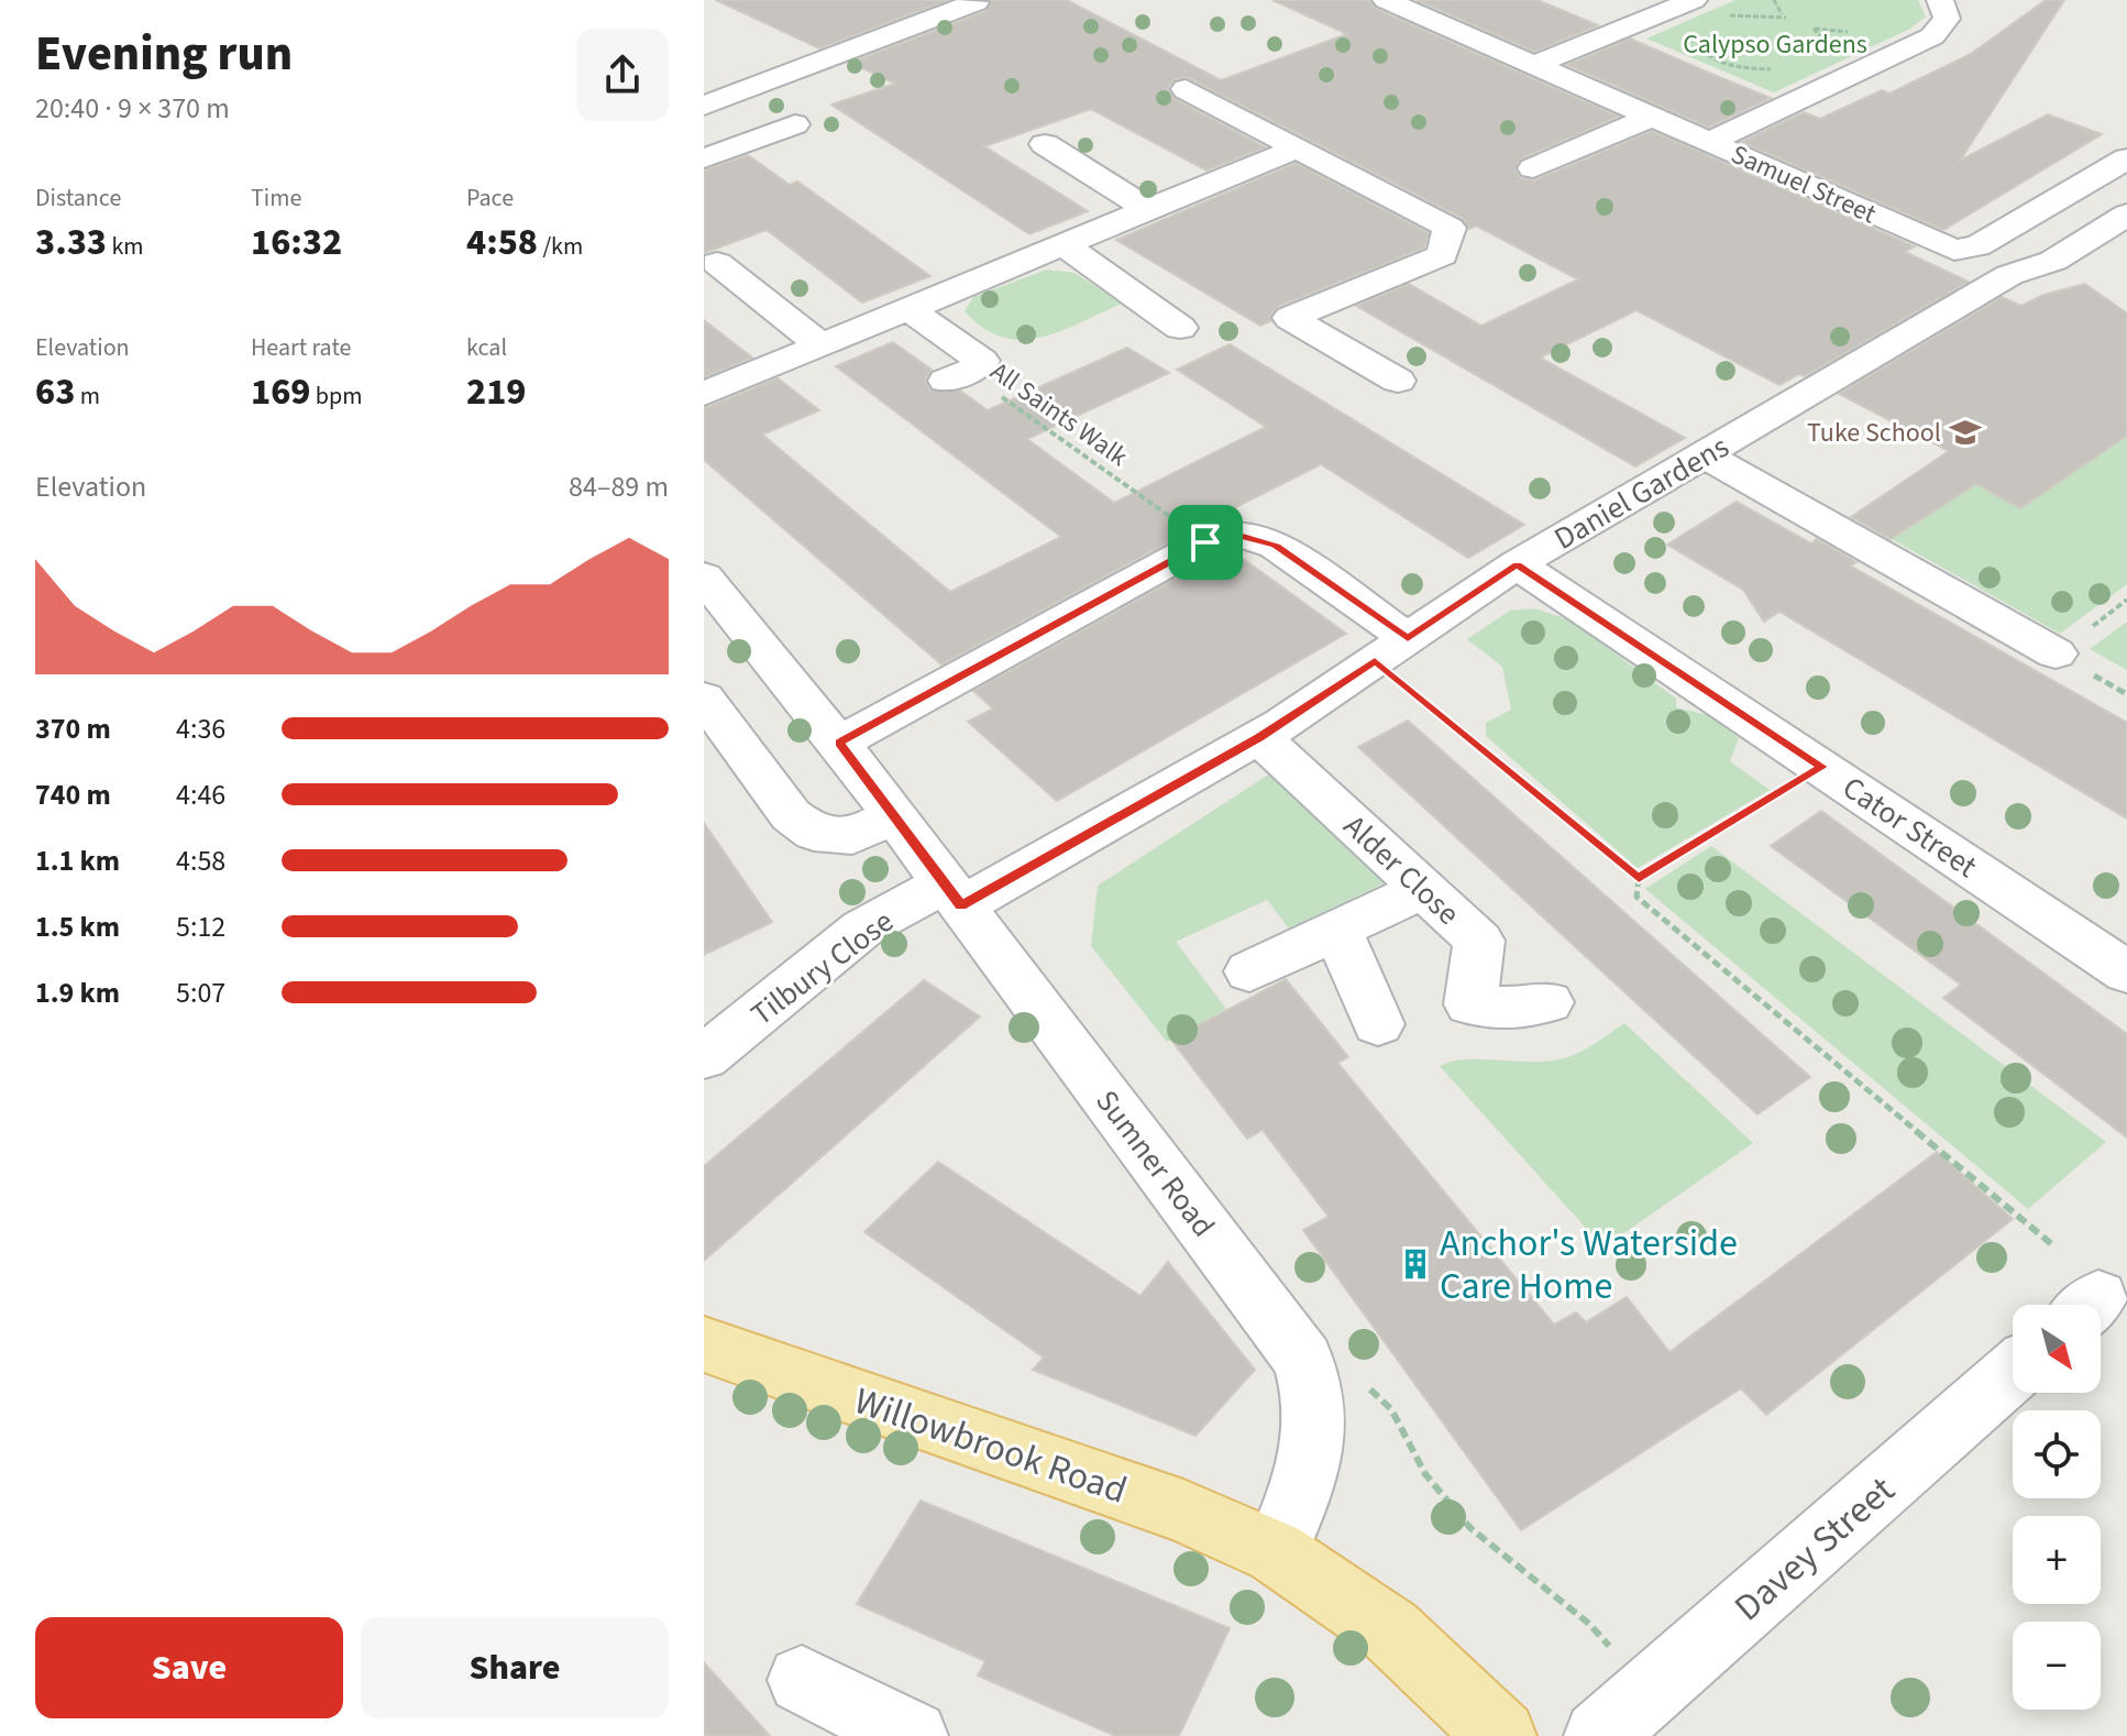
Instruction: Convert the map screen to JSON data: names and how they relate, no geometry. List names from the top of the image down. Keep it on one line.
{"streets":{"main road":["Willowbrook Road"],"street":["Samuel Street","Daniel Gardens","Cator Street","Alder Close","Tilbury Close","Sumner Road","Davey Street"],"path":["All Saints Walk"]},"crossings":[["Daniel Gardens","Cator Street"],["Daniel Gardens","Alder Close"],["Daniel Gardens","Tilbury Close"],["Daniel Gardens","Sumner Road"],["Tilbury Close","Sumner Road"],["Sumner Road","Willowbrook Road"]],"parks":["Calypso Gardens"],"places":{"school or university":["Tuke School"],"building":["Anchor's Waterside Care Home"]},"north":"bottom right","page":{"heading":["Evening run","20:40 · 9 × 370 m"],"stats":[["Distance","3.33 km"],["Time","16:32"],["Pace","4:58 /km"],["Elevation","63 m"],["Heart rate","169 bpm"],["kcal","219"]],"chart":["Elevation","84–89 m"],"list":[{"name":"370 m","note":"4:36"},{"name":"740 m","note":"4:46"},{"name":"1.1 km","note":"4:58"},{"name":"1.5 km","note":"5:12"},{"name":"1.9 km","note":"5:07"}],"map_buttons":["+","−"],"buttons":["Save","Share"]}}
